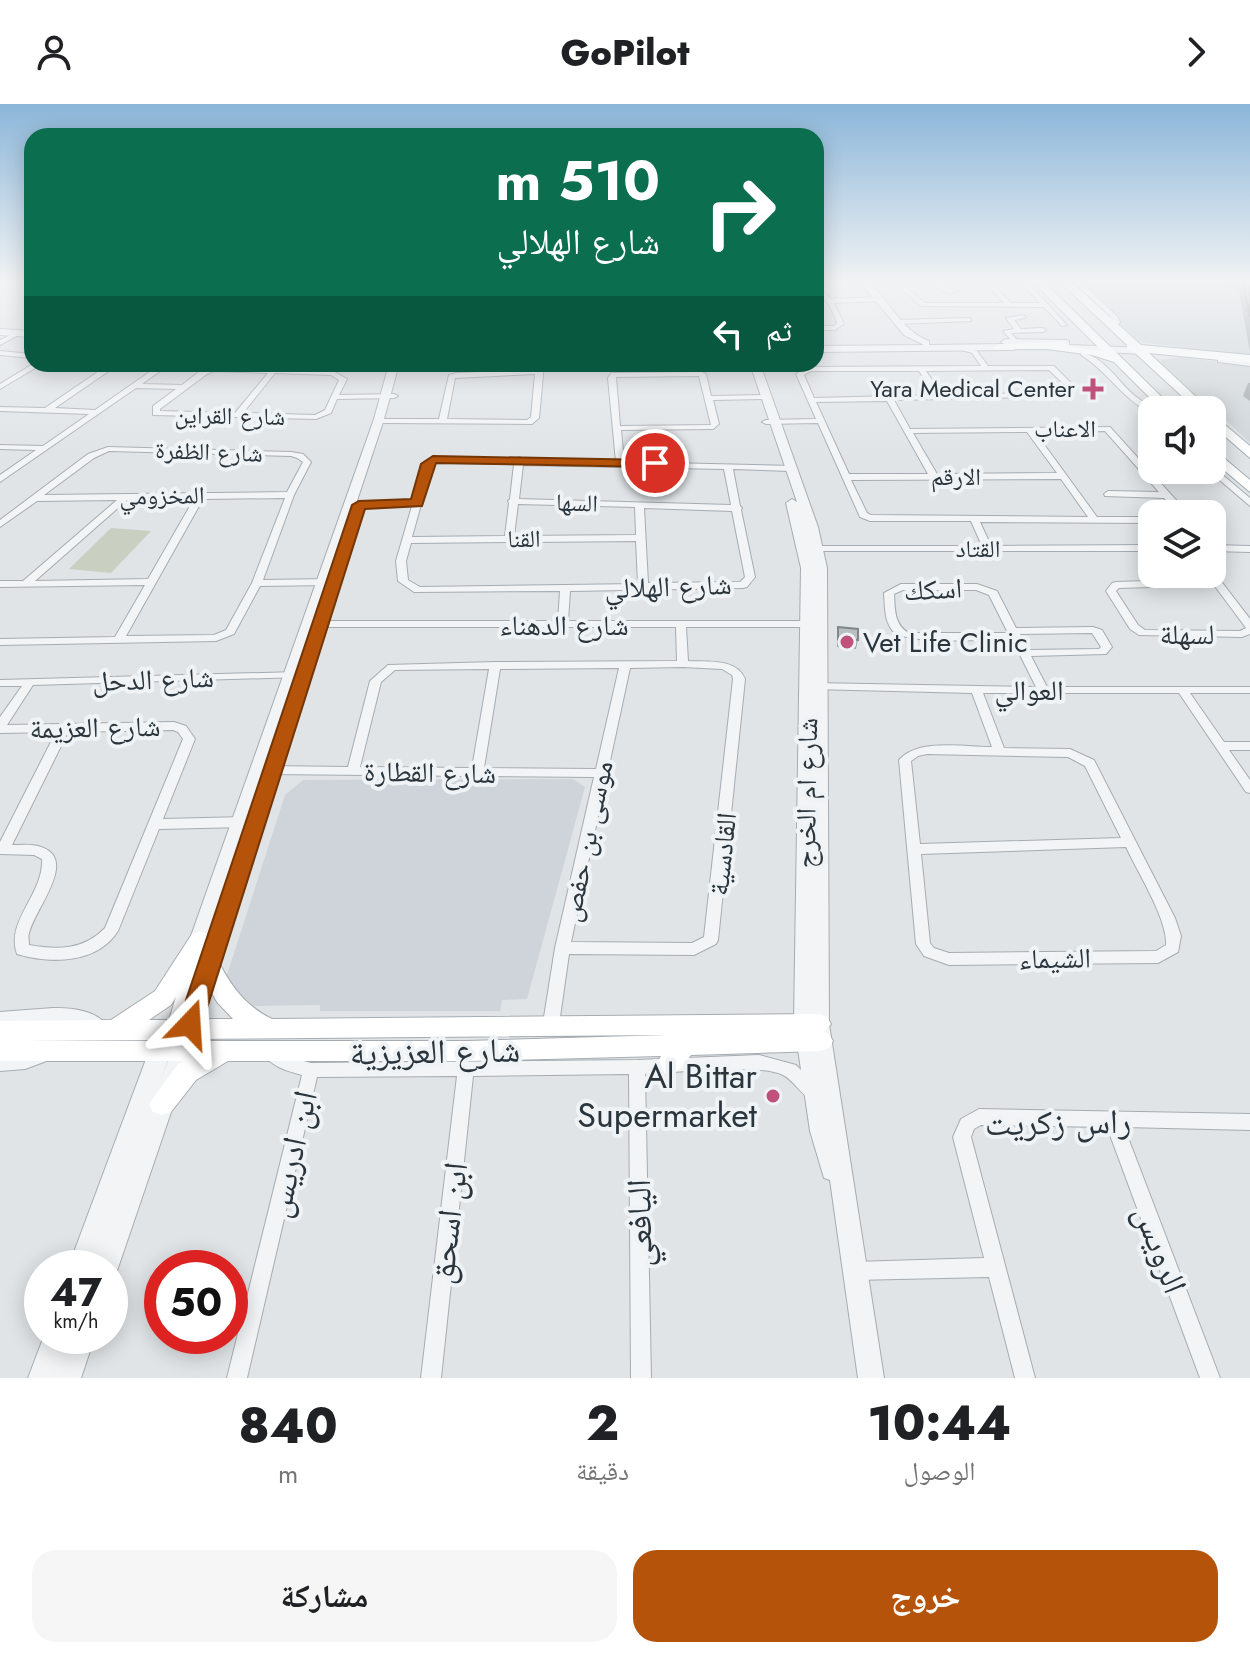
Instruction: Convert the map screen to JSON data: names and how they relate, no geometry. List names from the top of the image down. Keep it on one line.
{"streets":{"main road":["شارع العزيزية"],"street":["شارع القراين","الاعناب","شارع الظفرة","الارقم","المخزومي","السها","القنا","القتاد","شارع الهلالي","اسكك","شارع الدهناء","لسهلة","شارع الدحل","العوالي","شارع العزيمة","شارع القطارة","شارع ام الخرج","موسى بن حفص","القادسية","الشيماء","راس زكريت","ابن ادريس","ابن اسحق","اليافعي","الرويس"]},"crossings":[["الاعناب","الارقم"],["شارع الظفرة","المخزومي"],["السها","شارع الهلالي"],["القنا","شارع الهلالي"],["القتاد","شارع ام الخرج"],["شارع الهلالي","شارع الدهناء"],["شارع الهلالي","شارع ام الخرج"],["اسكك","العوالي"],["شارع الدهناء","شارع ام الخرج"],["شارع الدحل","شارع العزيمة"],["العوالي","شارع ام الخرج"],["شارع القطارة","موسى بن حفص"],["شارع القطارة","القادسية"],["شارع ام الخرج","شارع العزيزية"],["موسى بن حفص","القادسية"],["راس زكريت","الرويس"]],"places":{"health":["Yara Medical Center"],"other":["Vet Life Clinic","Al Bittar Supermarket"]},"page":{"header":"GoPilot","turn":["510 m","شارع الهلالي"],"then":"ثم","speed":"47 km/h","limit":"50","eta":["10:44","الوصول","2","دقيقة","840","m"],"buttons":["خروج","مشاركة"]}}
